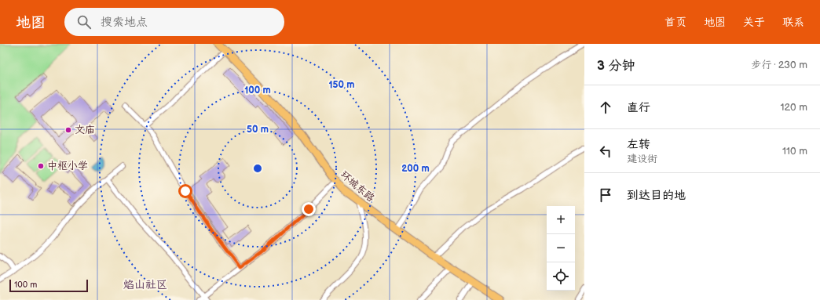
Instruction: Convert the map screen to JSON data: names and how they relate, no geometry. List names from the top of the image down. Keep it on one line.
{"streets":{"highway":["环城东路"]},"districts":["焰山社区"],"places":["文庙","中枢小学"],"scale_bar":"100 m","page":{"header":"地图","search":"搜索地点","nav":["首页","地图","关于","联系"],"heading":["3 分钟","步行 · 230 m"],"list":[["直行","120 m"],["左转","建设街","110 m"],"到达目的地"],"map_buttons":["+","−"],"scale":"100 m"},"rings":["150 m","100 m","50 m","200 m"]}
